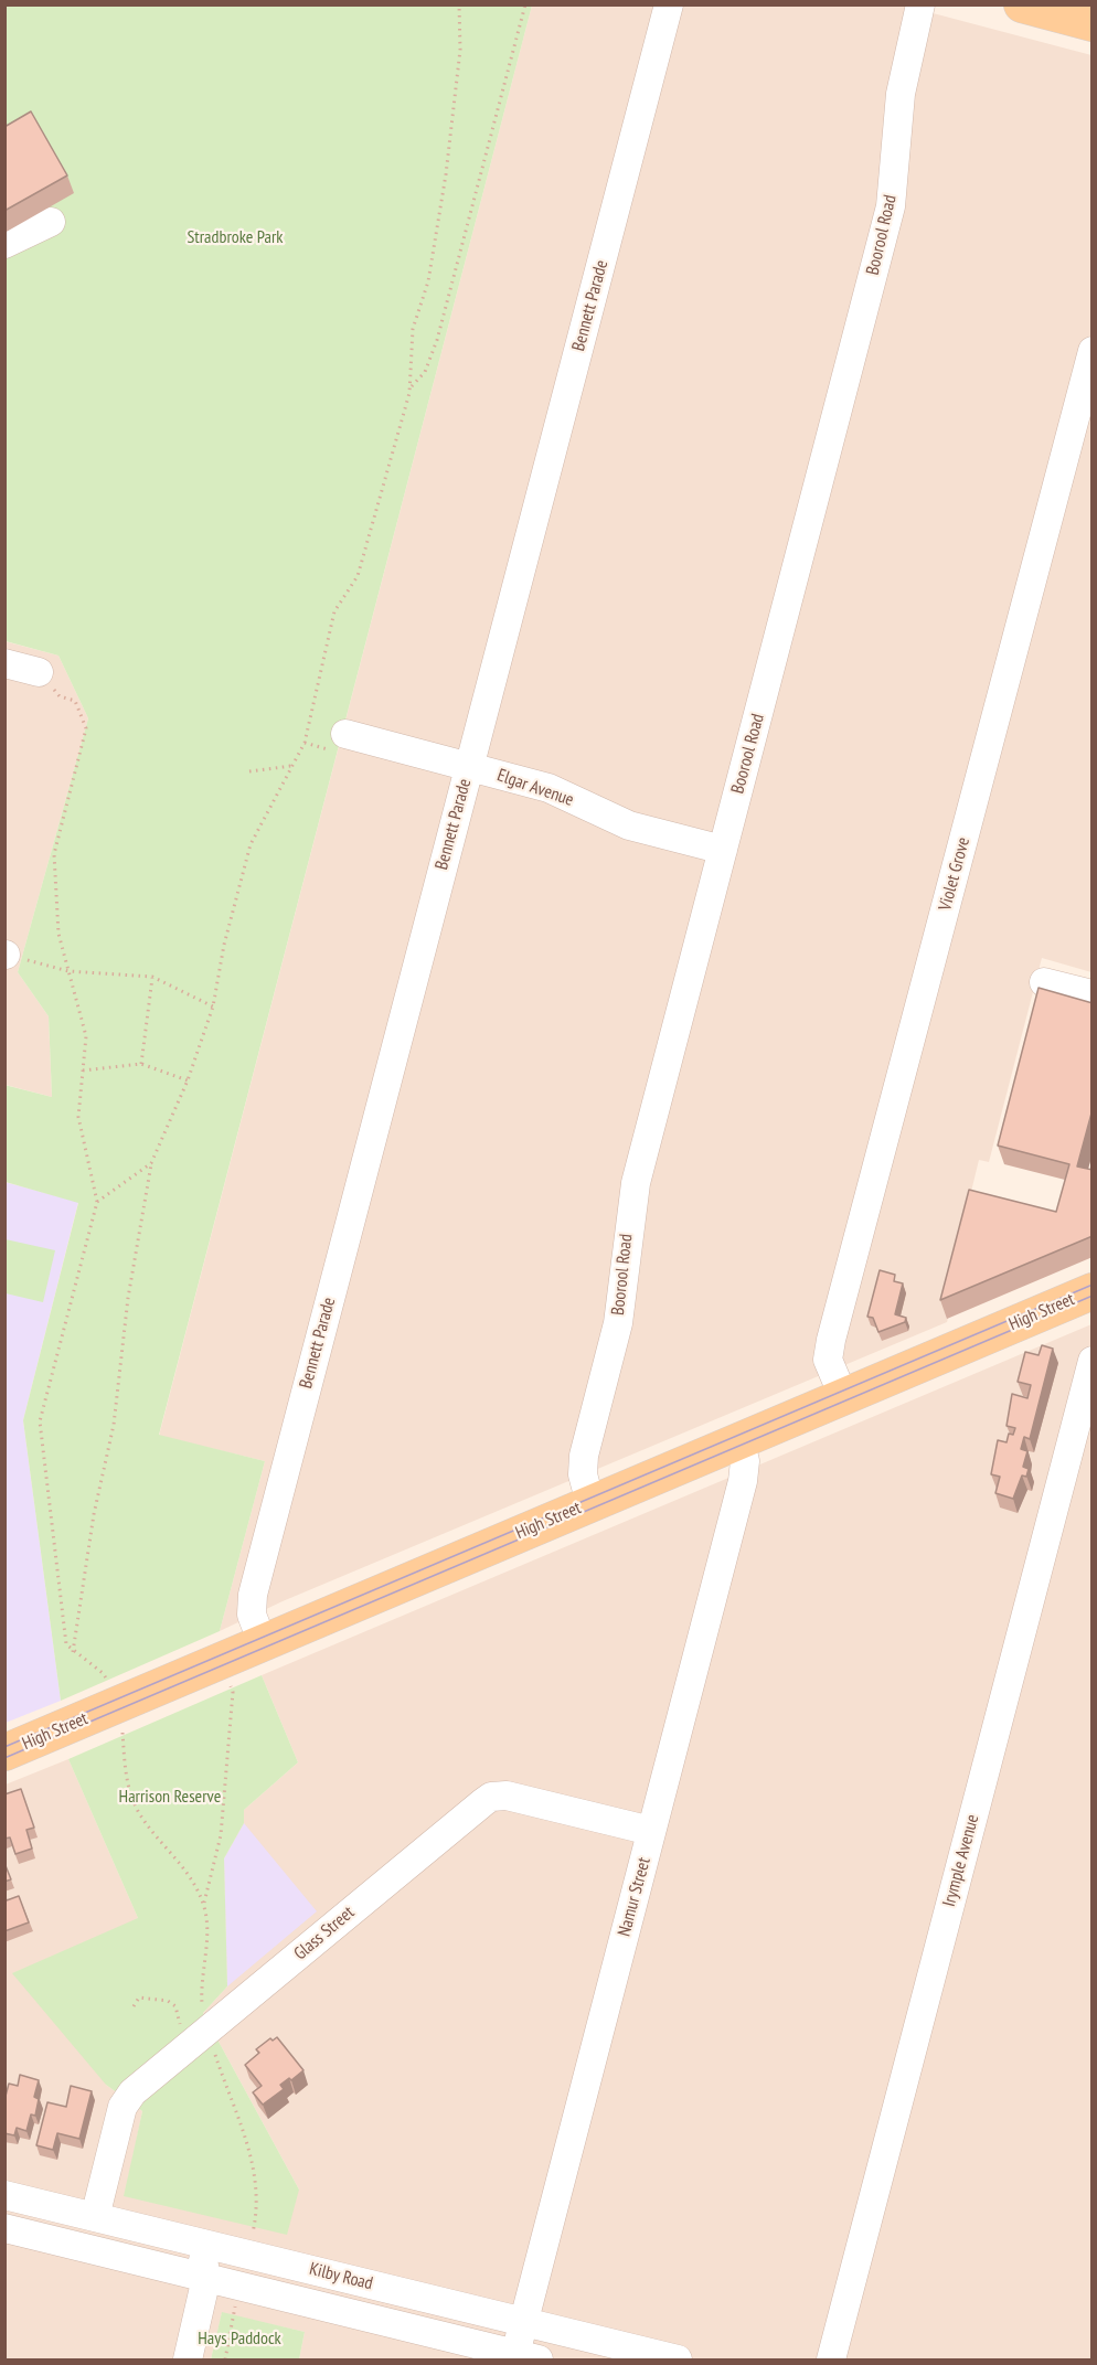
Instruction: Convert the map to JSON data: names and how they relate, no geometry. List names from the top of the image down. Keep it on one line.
{"streets":{"main road":["High Street"],"street":["Boorool Road","Bennett Parade","Elgar Avenue","Violet Grove","Irymple Avenue","Namur Street","Glass Street","Kilby Road"]},"crossings":[["Boorool Road","Elgar Avenue"],["Boorool Road","High Street"],["Bennett Parade","Elgar Avenue"],["Bennett Parade","High Street"],["Violet Grove","High Street"],["High Street","Namur Street"],["Namur Street","Glass Street"],["Namur Street","Kilby Road"],["Glass Street","Kilby Road"]],"parks":["Stradbroke Park","Harrison Reserve","Hays Paddock"]}
